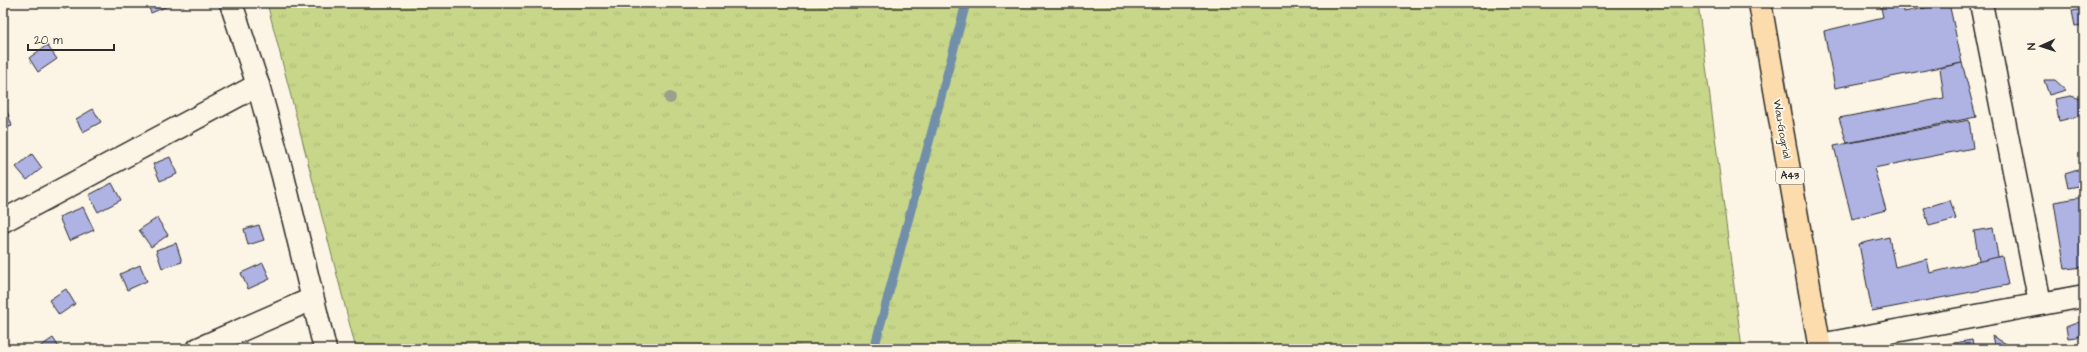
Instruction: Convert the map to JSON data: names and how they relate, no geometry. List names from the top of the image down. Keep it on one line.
{"streets":{"main road":["Wau-Gogrial","A43"]},"scale_bar":"20 m","north":"left"}
